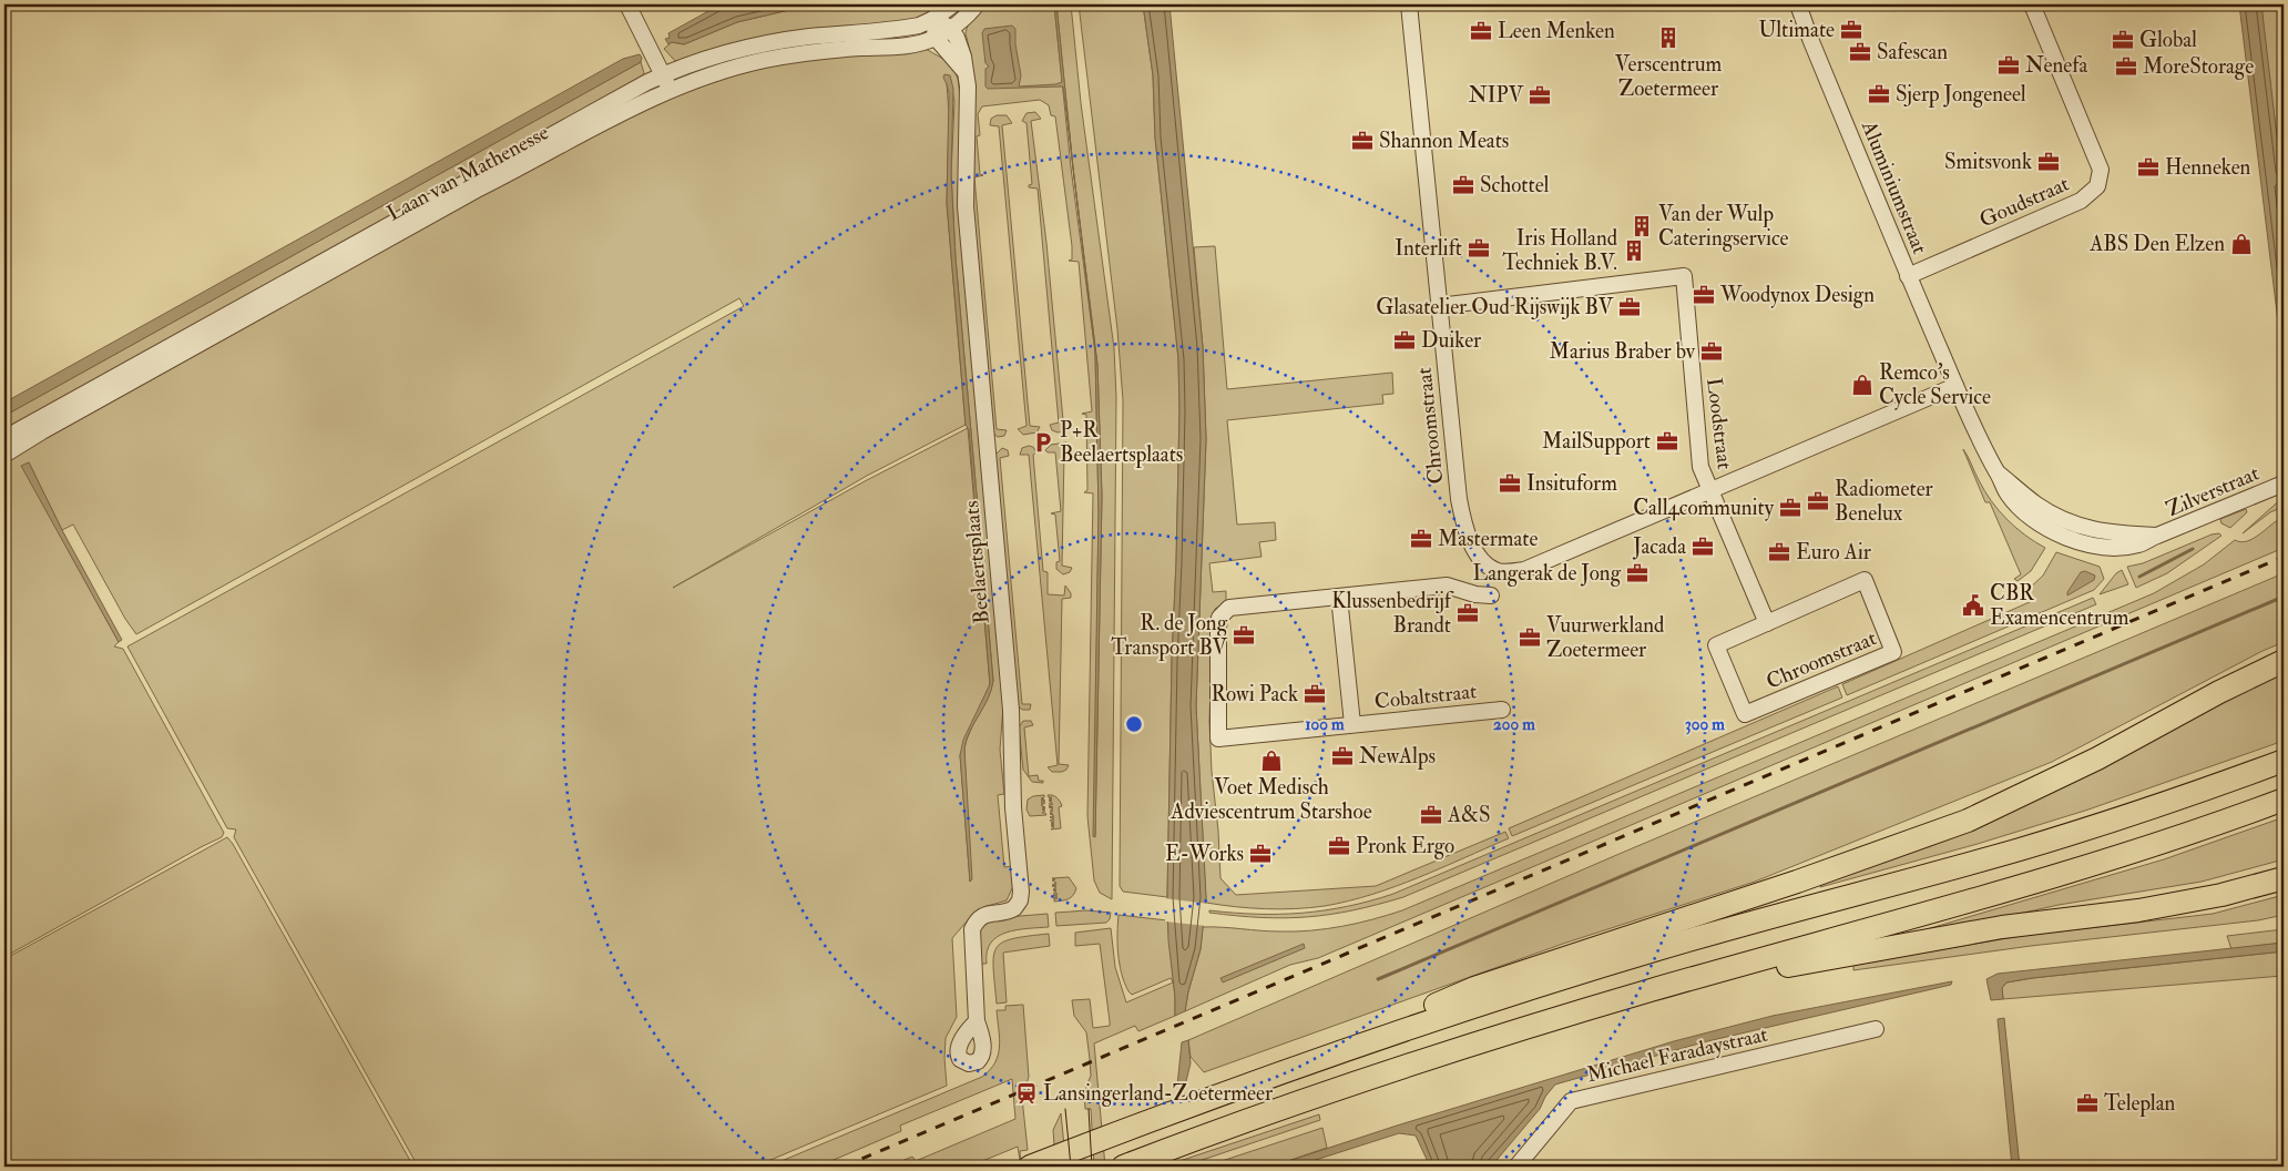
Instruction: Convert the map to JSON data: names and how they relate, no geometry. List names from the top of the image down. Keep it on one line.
{"streets":{"street":["Laan van Mathenesse","Aluminiumstraat","Goudstraat","Loodstraat","Chroomstraat","Zilverstraat","Beelaertsplaats","Cobaltstraat","Michael Faradaystraat"]},"crossings":[["Laan van Mathenesse","Beelaertsplaats"],["Aluminiumstraat","Goudstraat"],["Aluminiumstraat","Chroomstraat"],["Aluminiumstraat","Zilverstraat"],["Loodstraat","Chroomstraat"],["Chroomstraat","Zilverstraat"]],"places":{"office":["Ultimate","Leen Menken","Global","Safescan","Nenefa","MoreStorage","Sjerp Jongeneel","NIPV","Shannon Meats","Smitsvonk","Henneken","Schottel","Interlift","Woodynox Design","Glasatelier Oud Rijswijk BV","Duiker","Marius Braber bv","MailSupport","Insituform","Radiometer Benelux","Call4community","Mastermate","Jacada","Euro Air","Langerak de Jong","Klussenbedrijf Brandt","R. de Jong Transport BV","Vuurwerkland Zoetermeer","Rowi Pack","NewAlps","A&S","Pronk Ergo","E-Works","Teleplan"],"building":["Verscentrum Zoetermeer","Van der Wulp Cateringservice","Iris Holland Techniek B.V."],"shop":["ABS Den Elzen","Remco's Cycle Service","Voet Medisch Adviescentrum Starshoe"],"parking":["P+R Beelaertsplaats"],"public building":["CBR Examencentrum"],"station":["Lansingerland-Zoetermeer"]},"rings":["100 m","200 m","300 m"]}
